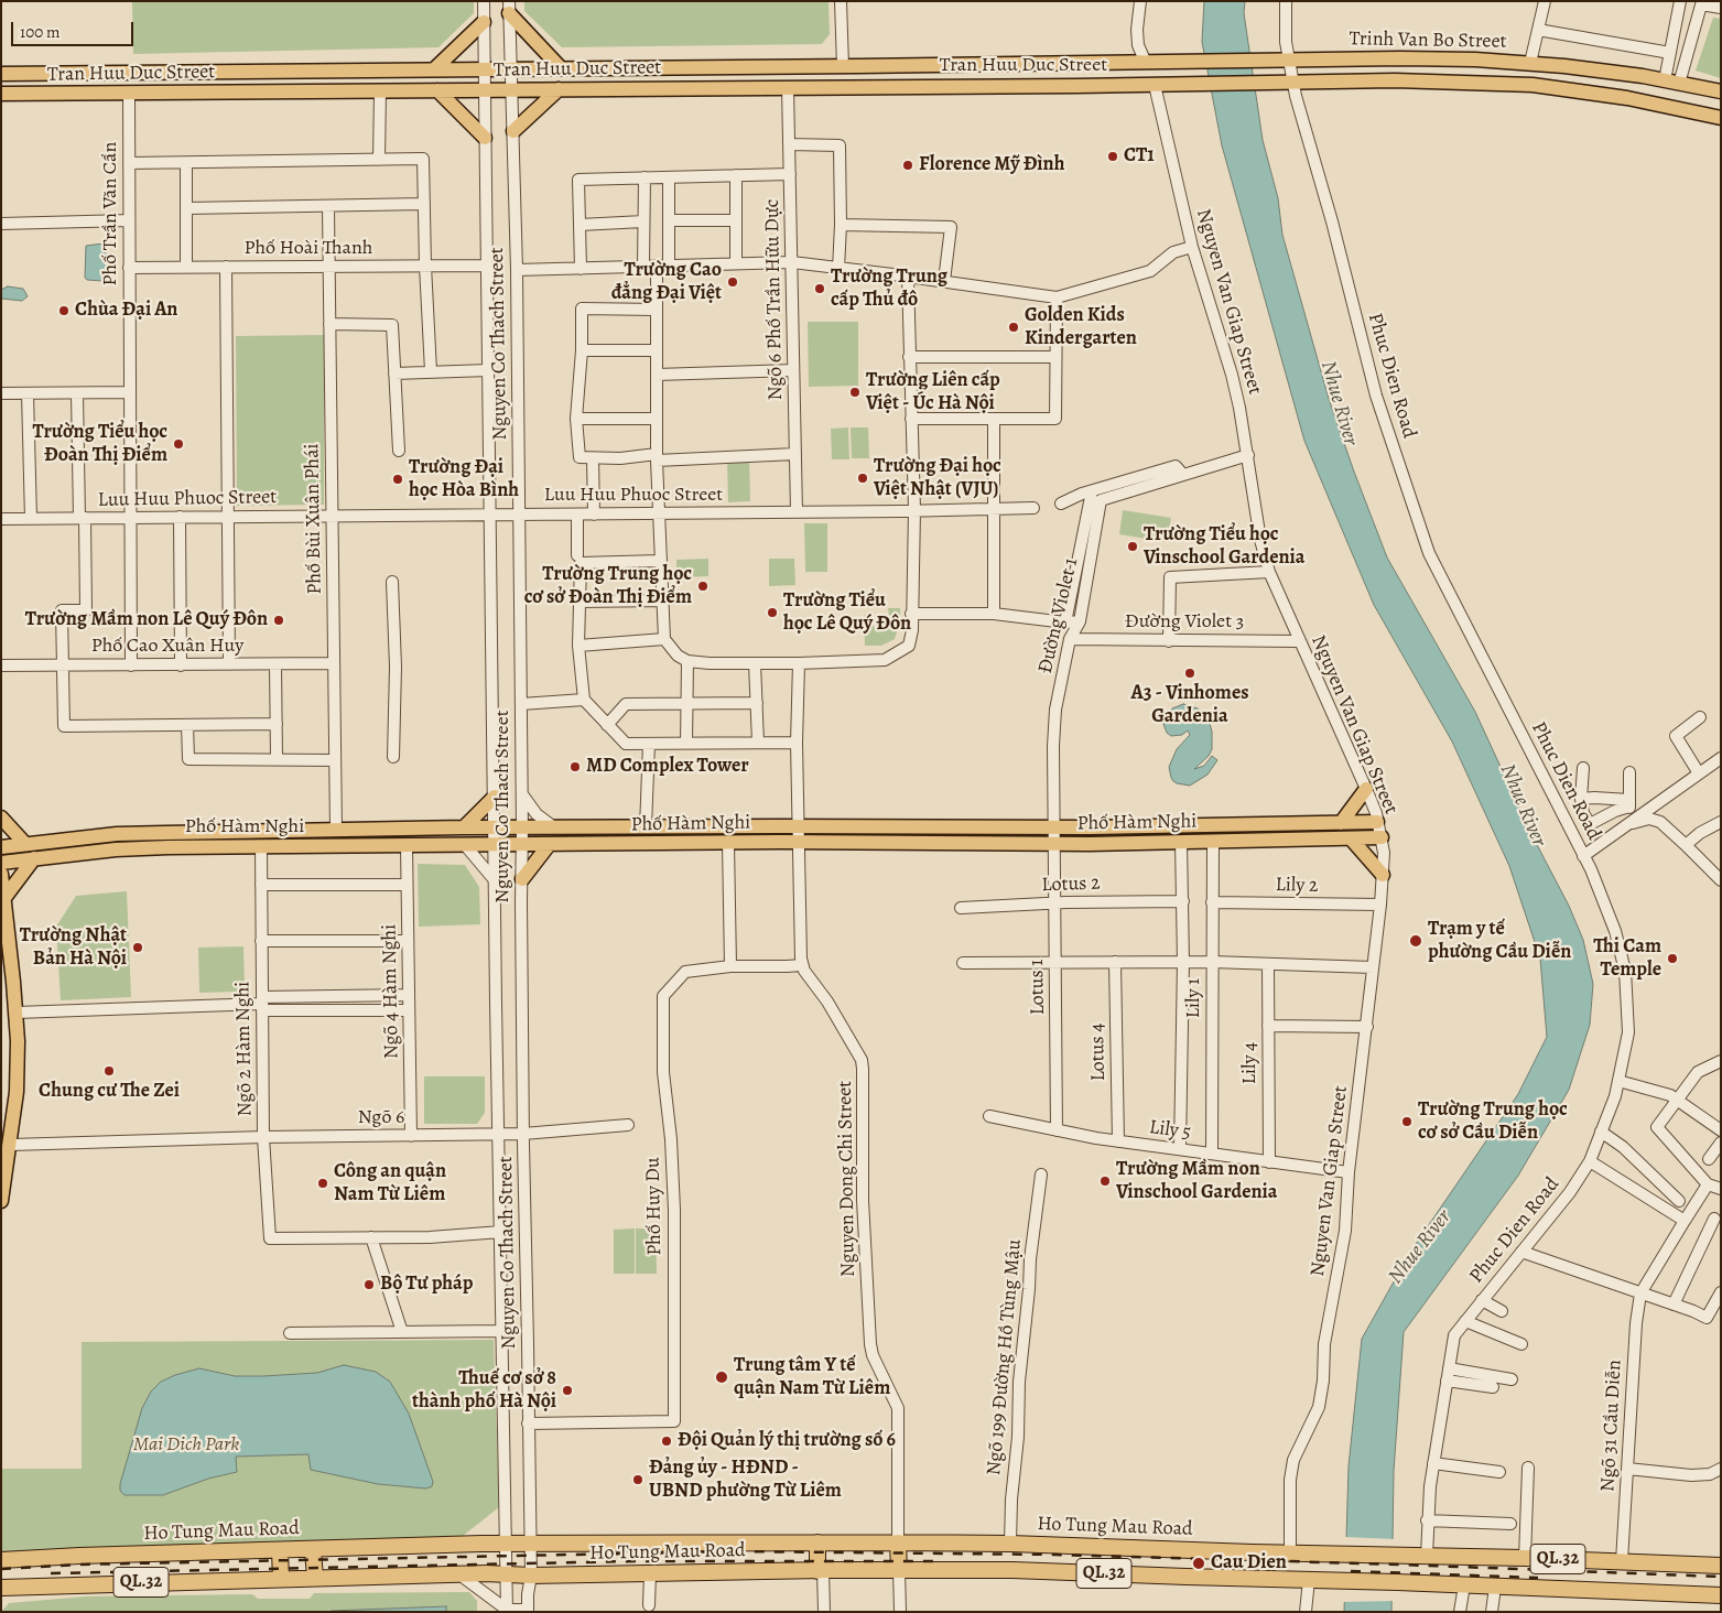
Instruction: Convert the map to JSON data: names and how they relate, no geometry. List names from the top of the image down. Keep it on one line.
{"streets":{"highway":["Ho Tung Mau Road","QL.32"],"main road":["Trinh Van Bo Street","Tran Huu Duc Street","Phố Hàm Nghi"],"street":["Phố Trần Văn Cẩn","Phố Hoài Thanh","Ngõ 6 Phố Trần Hữu Dực","Nguyen Van Giap Street","Nguyen Co Thach Street","Phuc Dien Road","Luu Huu Phuoc Street","Phố Bùi Xuân Phái","Đường Violet 1","Đường Violet 3","Phố Cao Xuân Huy","Lotus 2","Lily 2","Lotus 1","Ngõ 4 Hàm Nghi","Lily 1","Ngõ 2 Hàm Nghi","Lotus 4","Lily 4","Ngõ 6","Lily 5","Nguyen Dong Chi Street","Phố Huy Du","Ngõ 199 Đường Hồ Tùng Mậu","Ngõ 31 Cầu Diễn"]},"crossings":[["Trinh Van Bo Street","Tran Huu Duc Street"],["Trinh Van Bo Street","Nguyen Van Giap Street"],["Trinh Van Bo Street","Phuc Dien Road"],["Tran Huu Duc Street","Phố Trần Văn Cẩn"],["Tran Huu Duc Street","Ngõ 6 Phố Trần Hữu Dực"],["Tran Huu Duc Street","Nguyen Van Giap Street"],["Tran Huu Duc Street","Nguyen Co Thach Street"],["Phố Trần Văn Cẩn","Phố Hoài Thanh"],["Phố Trần Văn Cẩn","Luu Huu Phuoc Street"],["Phố Trần Văn Cẩn","Phố Cao Xuân Huy"],["Phố Hoài Thanh","Nguyen Co Thach Street"],["Phố Hoài Thanh","Phố Bùi Xuân Phái"],["Ngõ 6 Phố Trần Hữu Dực","Luu Huu Phuoc Street"],["Nguyen Van Giap Street","Đường Violet 3"],["Nguyen Van Giap Street","Phố Hàm Nghi"],["Nguyen Van Giap Street","Lily 2"],["Nguyen Van Giap Street","Lily 5"],["Nguyen Van Giap Street","Ho Tung Mau Road"],["Nguyen Co Thach Street","Luu Huu Phuoc Street"],["Nguyen Co Thach Street","Phố Hàm Nghi"],["Nguyen Co Thach Street","Ngõ 6"],["Nguyen Co Thach Street","Phố Huy Du"],["Nguyen Co Thach Street","Ho Tung Mau Road"],["Phuc Dien Road","Ho Tung Mau Road"],["Phuc Dien Road","QL.32"],["Luu Huu Phuoc Street","Phố Bùi Xuân Phái"],["Phố Bùi Xuân Phái","Phố Cao Xuân Huy"],["Phố Bùi Xuân Phái","Phố Hàm Nghi"],["Đường Violet 1","Đường Violet 3"],["Đường Violet 1","Phố Hàm Nghi"],["Đường Violet 1","Lotus 1"],["Phố Hàm Nghi","Lotus 1"],["Phố Hàm Nghi","Ngõ 4 Hàm Nghi"],["Phố Hàm Nghi","Lily 1"],["Phố Hàm Nghi","Ngõ 2 Hàm Nghi"],["Lotus 2","Lotus 1"],["Lily 2","Lily 1"],["Lotus 1","Lily 5"],["Ngõ 4 Hàm Nghi","Ngõ 6"],["Lily 1","Lily 5"],["Ngõ 2 Hàm Nghi","Ngõ 6"],["Lotus 4","Lily 5"],["Lily 4","Lily 5"],["Nguyen Dong Chi Street","Phố Huy Du"],["Nguyen Dong Chi Street","Ho Tung Mau Road"],["Ngõ 199 Đường Hồ Tùng Mậu","Ho Tung Mau Road"],["Ngõ 31 Cầu Diễn","QL.32"],["Ho Tung Mau Road","QL.32"]],"water":["Nhue River"],"parks":["Mai Dich Park"],"places":["CT1","Florence Mỹ Đình","Trường Cao đẳng Đại Việt","Trường Trung cấp Thủ đô","Chùa Đại An","Golden Kids Kindergarten","Trường Liên cấp Việt - Úc Hà Nội","Trường Tiểu học Đoàn Thị Điểm","Trường Đại học Việt Nhật (VJU)","Trường Đại học Hòa Bình","Trường Tiểu học Vinschool Gardenia","Trường Trung học cơ sở Đoàn Thị Điểm","Trường Tiểu học Lê Quý Đôn","Trường Mầm non Lê Quý Đôn","A3 - Vinhomes Gardenia","MD Complex Tower","Trạm y tế phường Cầu Diễn","Trường Nhật Bản Hà Nội","Thi Cam Temple","Chung cư The Zei","Trường Trung học cơ sở Cầu Diễn","Trường Mầm non Vinschool Gardenia","Công an quận Nam Từ Liêm","Bộ Tư pháp","Trung tâm Y tế quận Nam Từ Liêm","Thuế cơ sở 8 thành phố Hà Nội","Đội Quản lý thị trường số 6","Đảng ủy - HĐND - UBND phường Từ Liêm","Cau Dien"],"scale_bar":"100 m"}
